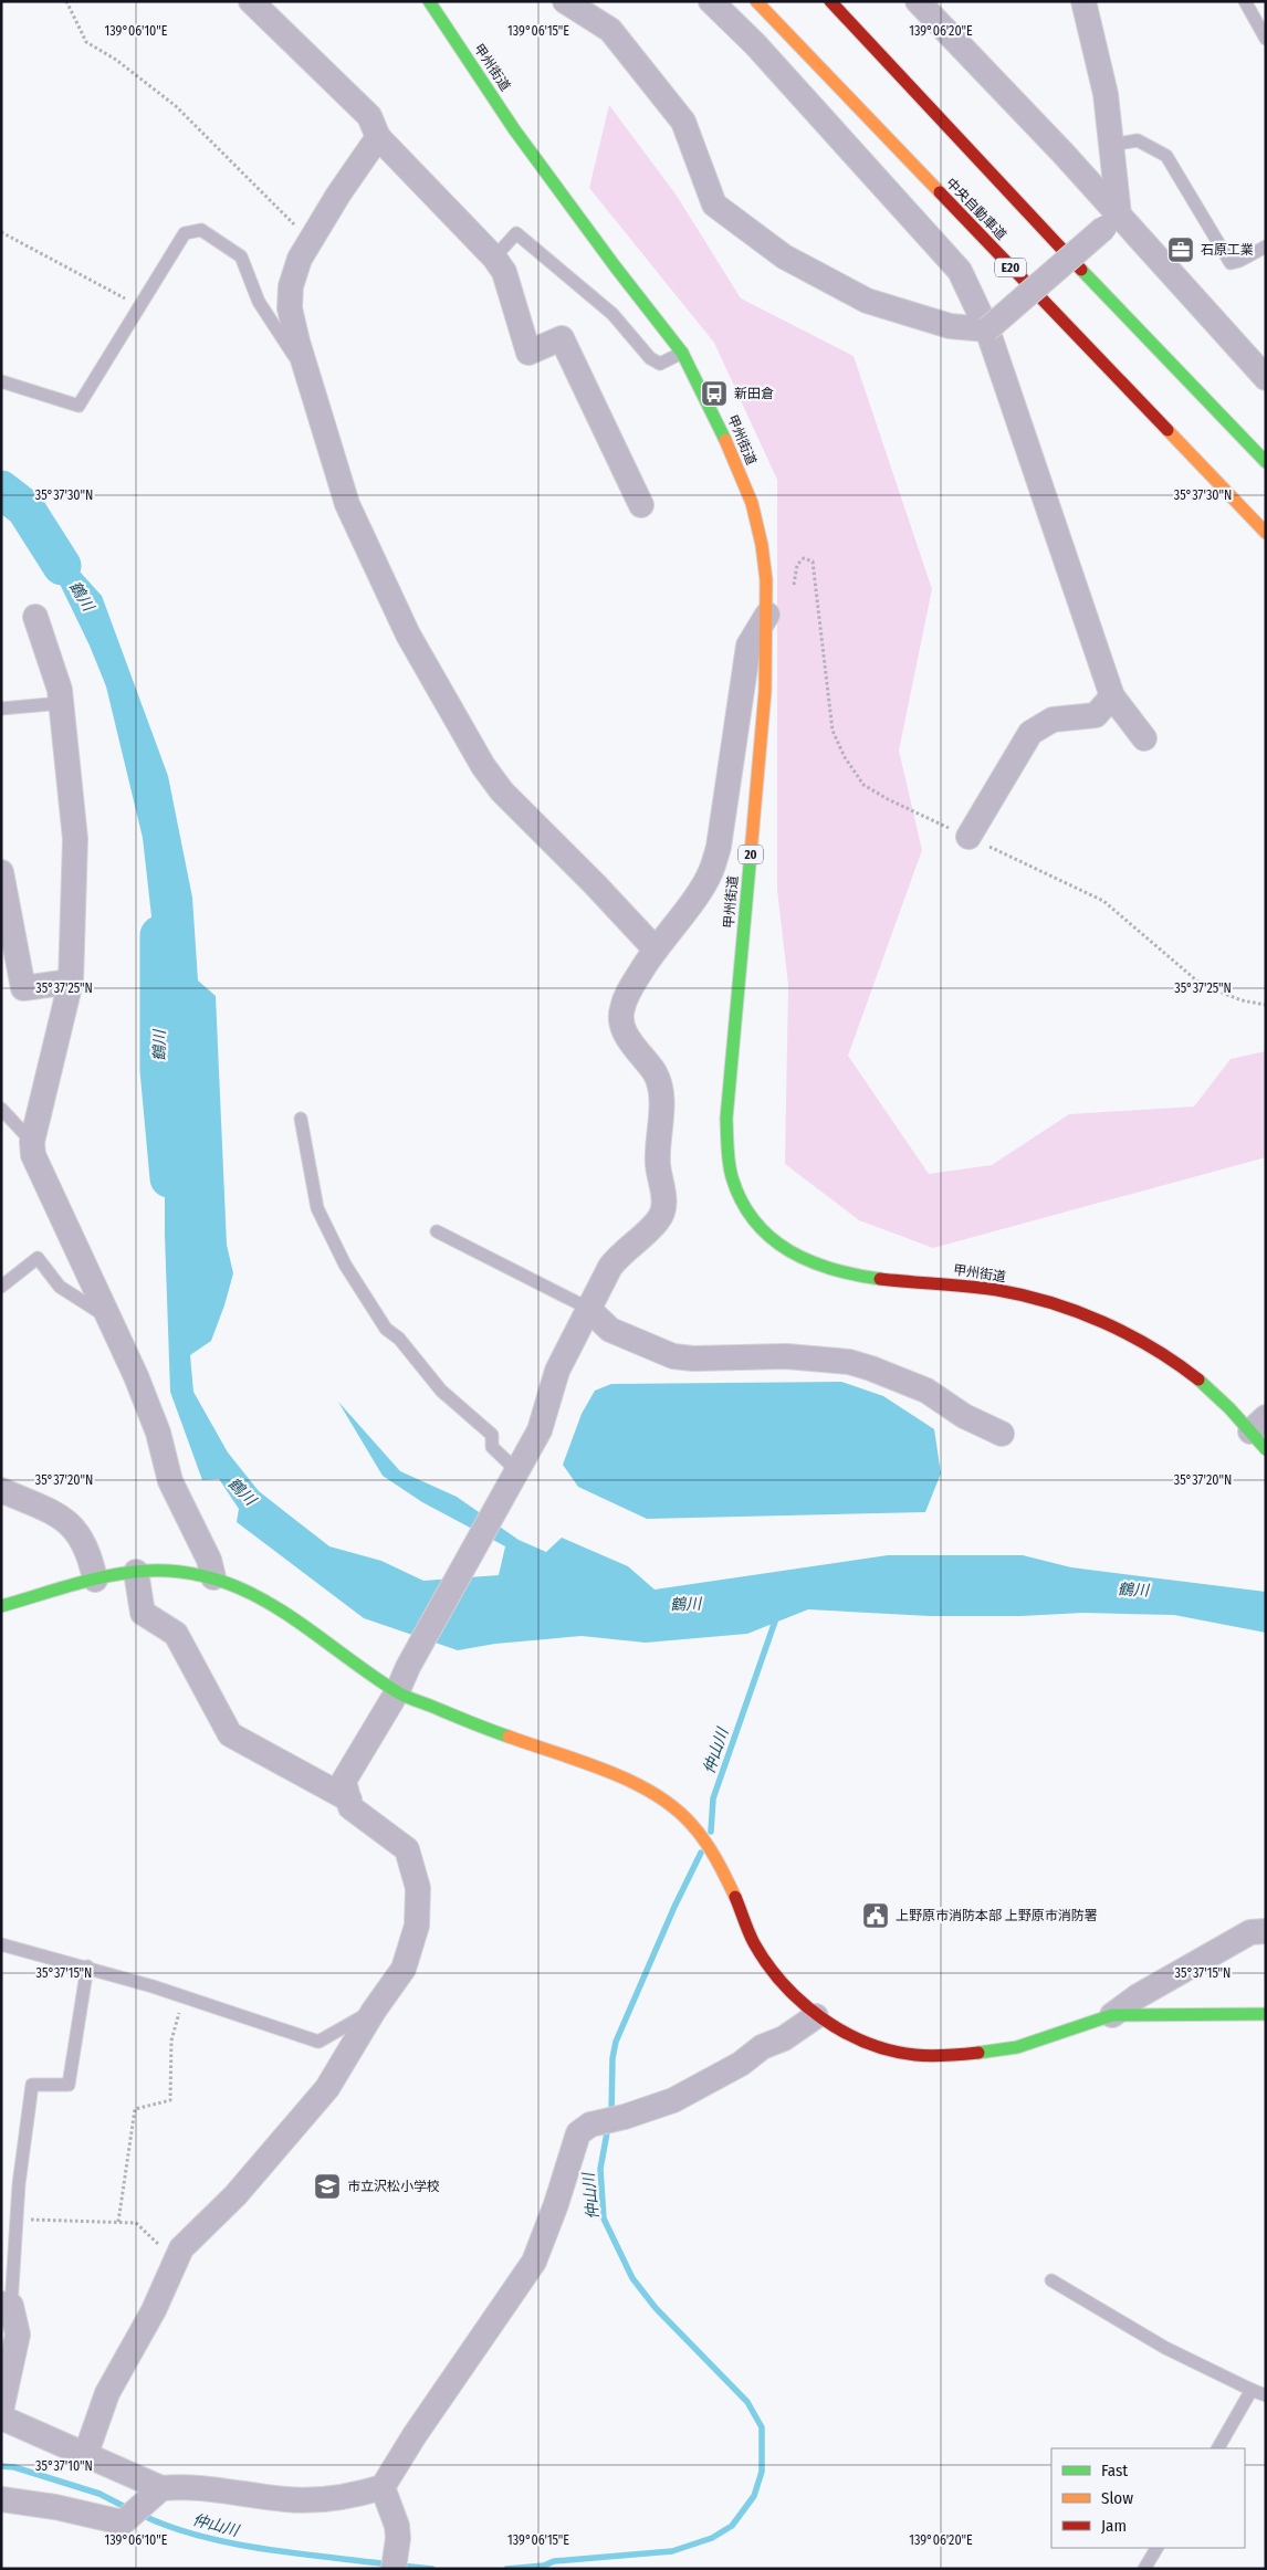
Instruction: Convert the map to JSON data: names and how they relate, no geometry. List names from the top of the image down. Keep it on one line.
{"streets":{"main road":["甲州街道","中央自動車道","E20","20"]},"water":["鶴川","仲山川"],"places":{"office":["石原工業"],"bus stop":["新田倉"],"public building":["上野原市消防本部 上野原市消防署"],"school or university":["市立沢松小学校"]},"legend":["Fast","Slow","Jam"],"coordinates":["139°06'10\"E","139°06'15\"E","139°06'20\"E","35°37'30\"N","35°37'25\"N","35°37'20\"N","35°37'15\"N","35°37'10\"N"]}
